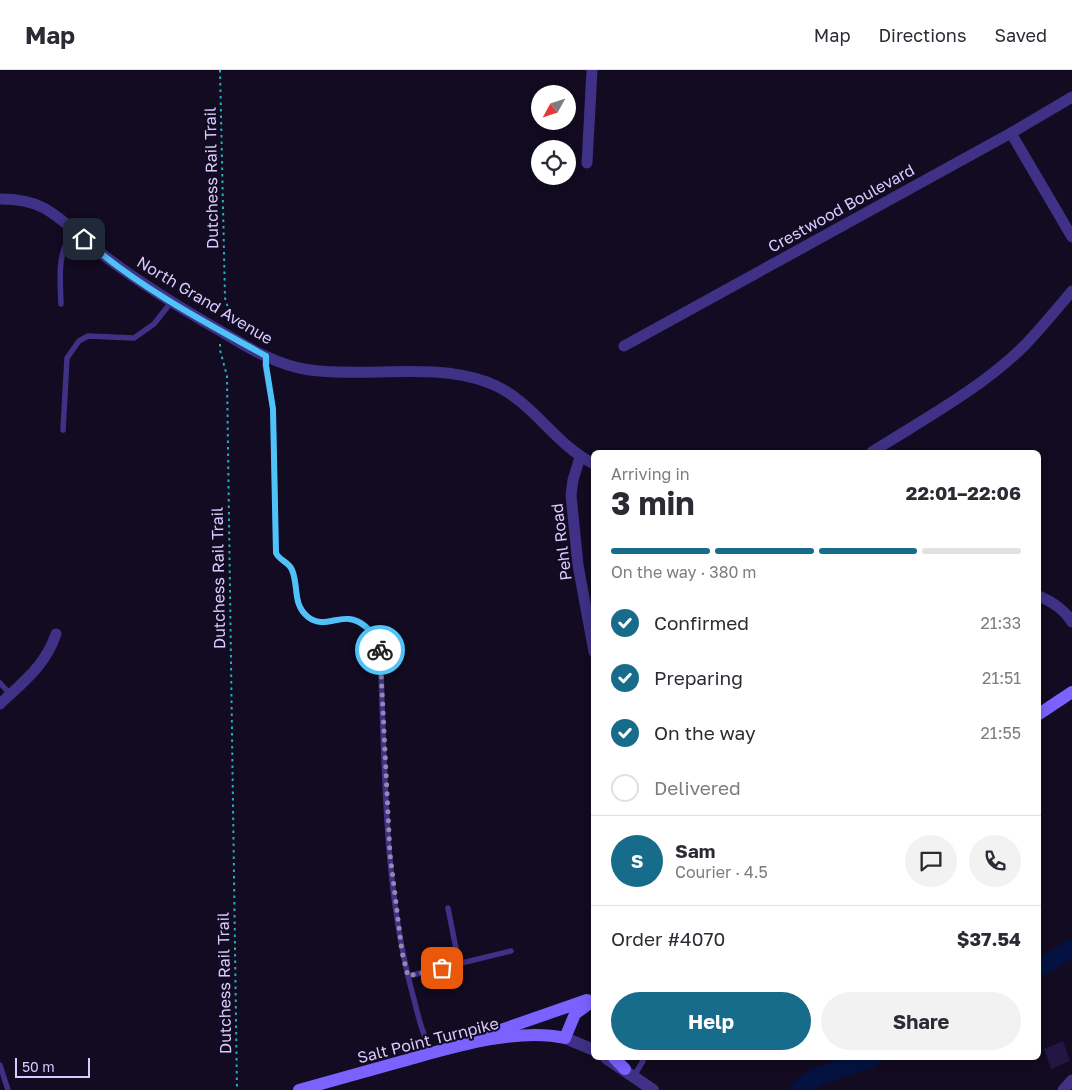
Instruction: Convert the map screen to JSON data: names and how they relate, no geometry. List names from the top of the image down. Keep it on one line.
{"streets":{"main road":["Salt Point Turnpike"],"street":["Crestwood Boulevard","North Grand Avenue","Pehl Road"],"path":["Dutchess Rail Trail"]},"crossings":[["Dutchess Rail Trail","North Grand Avenue"],["North Grand Avenue","Pehl Road"]],"scale_bar":"50 m","north":"bottom left","page":{"header":"Map","nav":["Map","Directions","Saved"],"heading":["3 min","Arriving in","22:01–22:06"],"panel":["Sam","Courier · 4.5","Order #4070","$37.54"],"bar":"On the way · 380 m","list":[["Confirmed","21:33"],["Preparing","21:51"],["On the way","21:55"],"Delivered"],"round":"S","buttons":["Help","Share"],"scale":"50 m"}}
